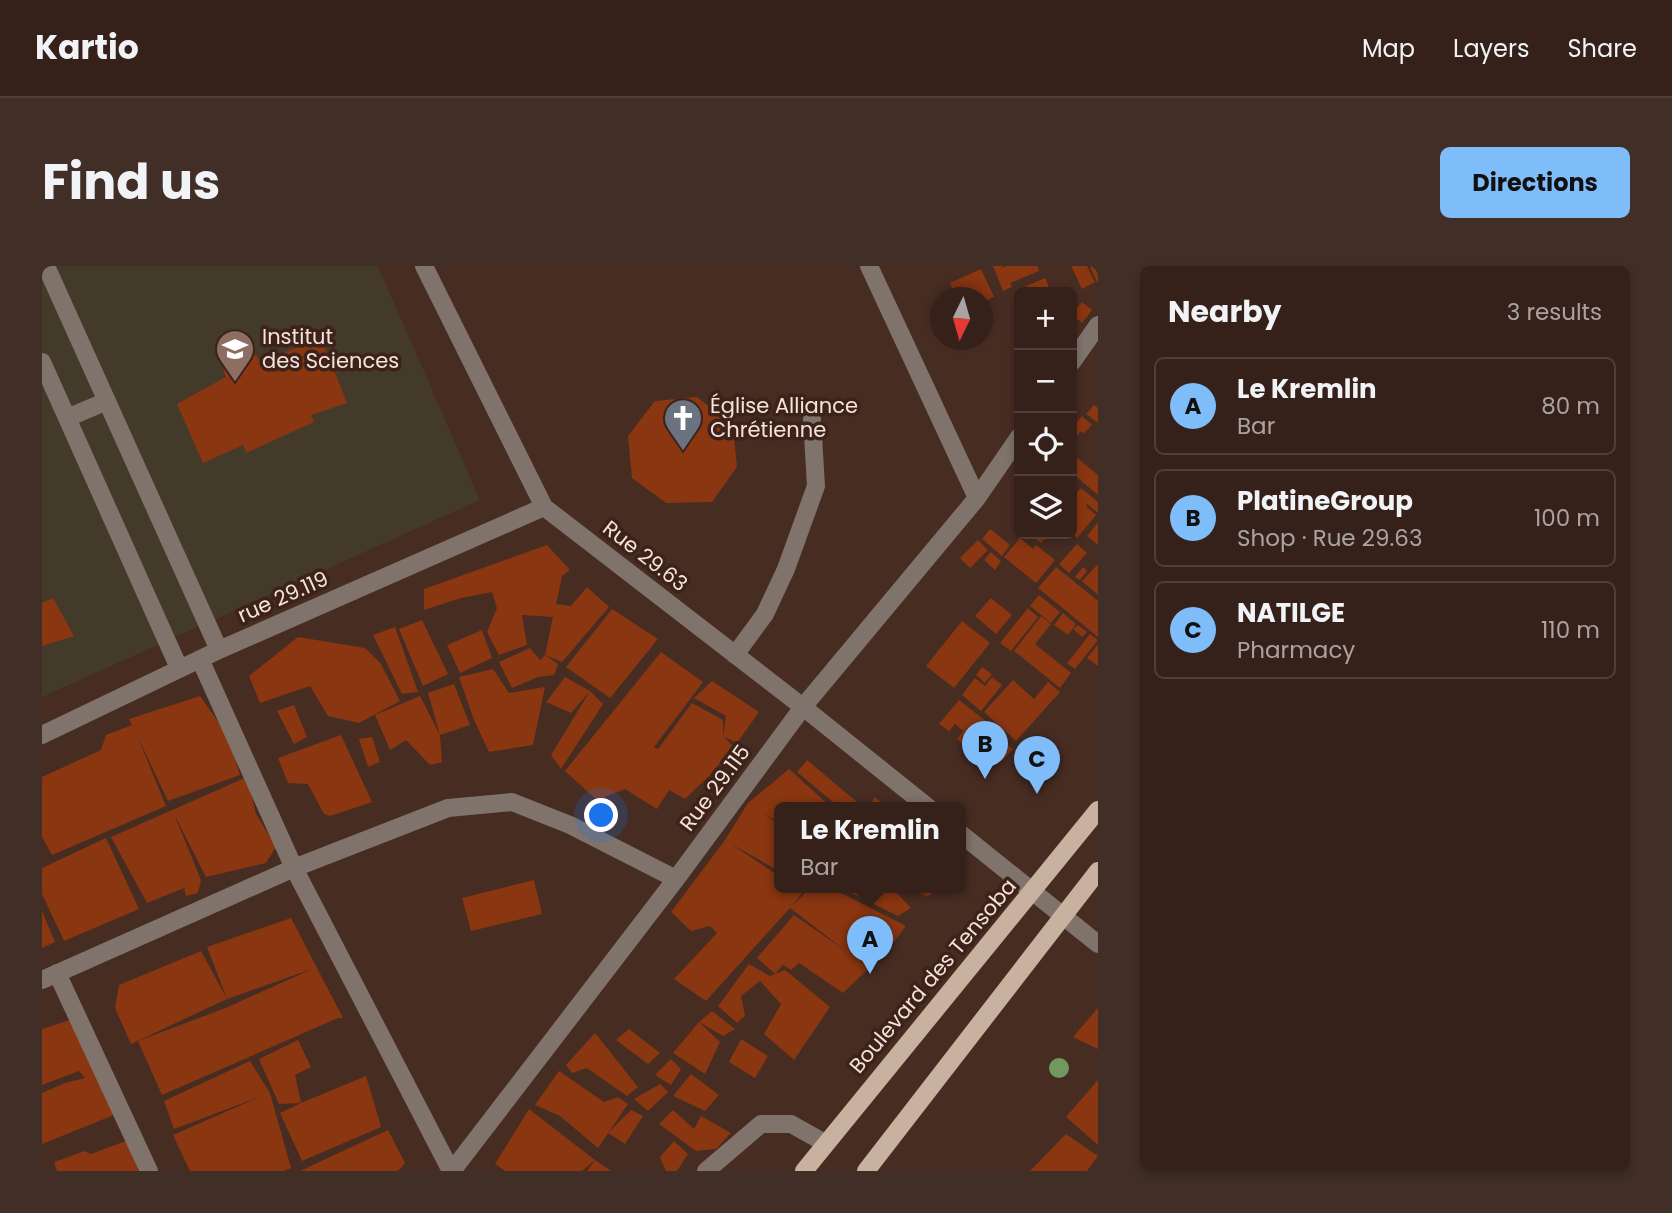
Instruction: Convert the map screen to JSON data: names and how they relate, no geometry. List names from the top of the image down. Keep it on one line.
{"streets":{"main road":["Boulevard des Tensoba"],"street":["Rue 29.63","rue 29.119","Rue 29.115"]},"crossings":[["Rue 29.63","rue 29.119"],["Rue 29.63","Rue 29.115"]],"places":{"school or university":["Institut des Sciences"],"church":["Église Alliance Chrétienne"]},"north":"bottom","page":{"header":"Kartio","nav":["Map","Layers","Share"],"title":"Find us","buttons":"Directions","heading":["Nearby","3 results"],"map_buttons":["+","−"],"list":[{"mark":"A","name":"Le Kremlin","note":"Bar","value":"80 m"},{"mark":"B","name":"PlatineGroup","note":"Shop · Rue 29.63","value":"100 m"},{"mark":"C","name":"NATILGE","note":"Pharmacy","value":"110 m"}],"pins":["B","C","A"],"popup":["Le Kremlin","Bar"]}}
